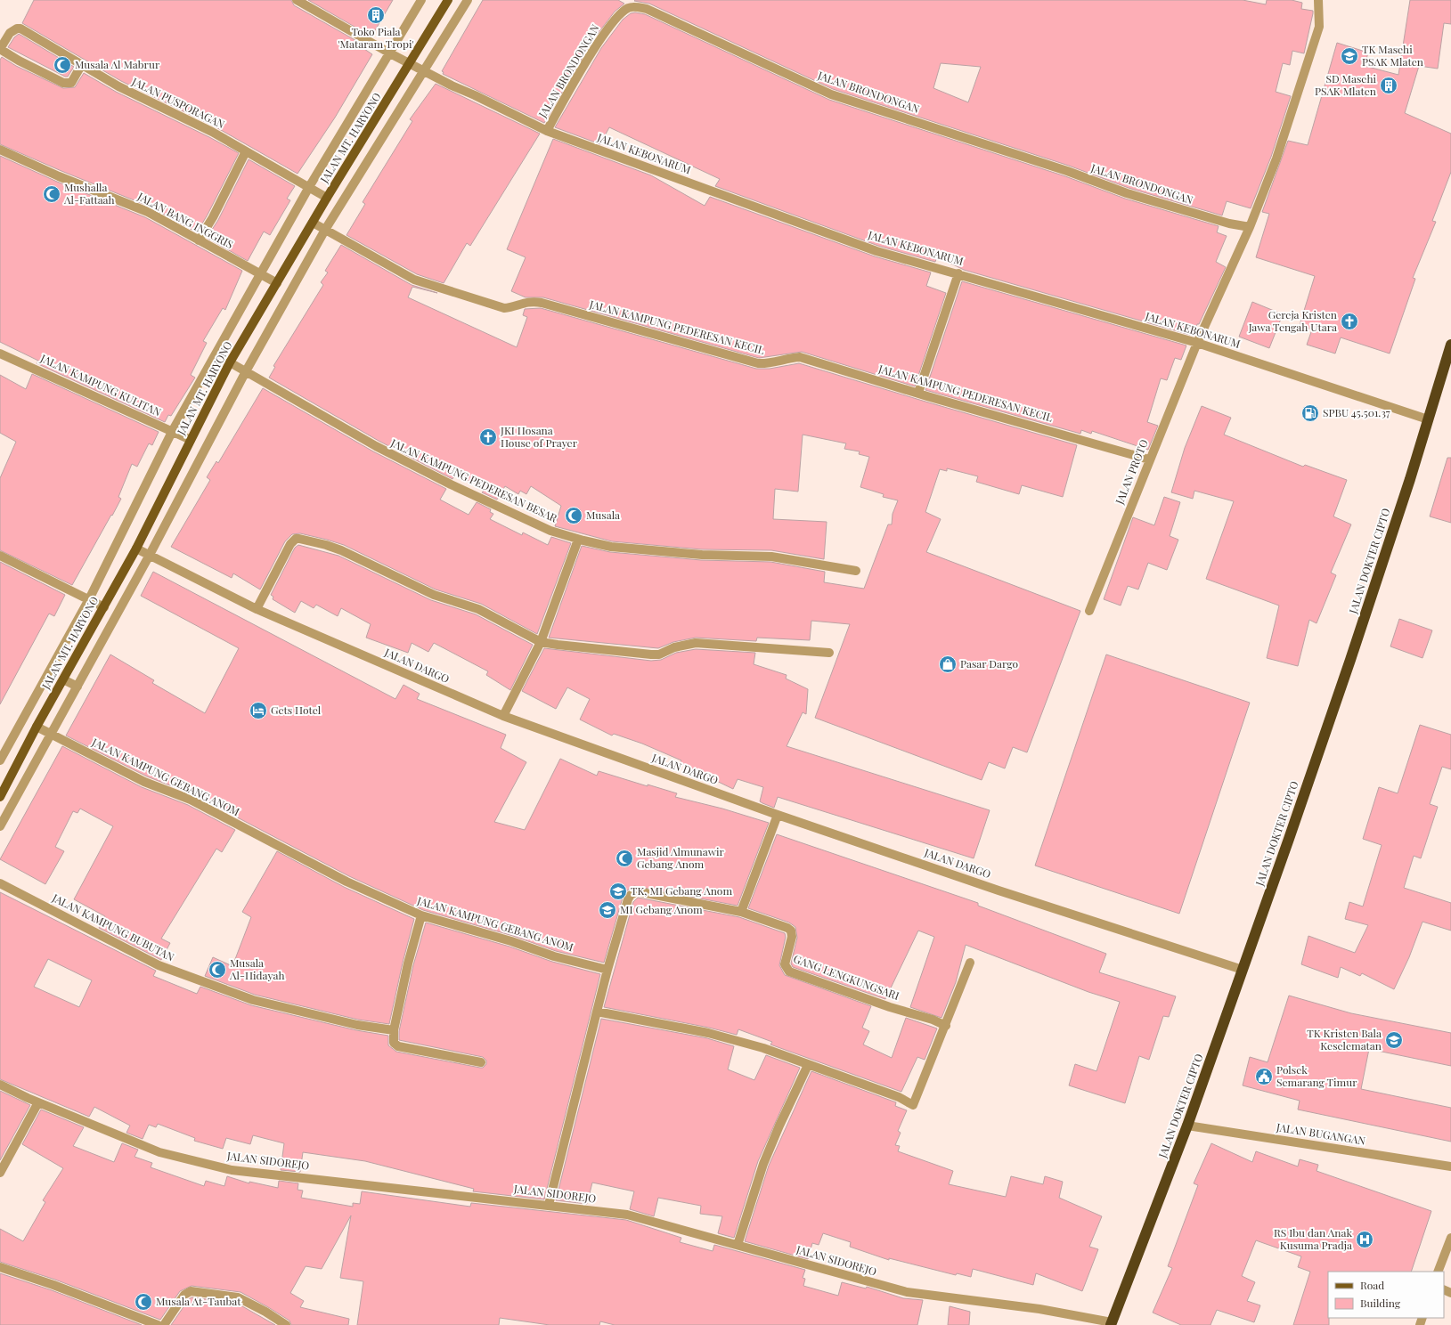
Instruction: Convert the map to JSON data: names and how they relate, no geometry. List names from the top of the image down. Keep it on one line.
{"streets":{"highway":["JALAN DOKTER CIPTO"],"main road":["JALAN MT. HARYONO"],"street":["JALAN BRONDONGAN","JALAN PUSPORAGAN","JALAN KEBONARUM","JALAN BANG INGGRIS","JALAN KAMPUNG PEDERESAN KECIL","JALAN KAMPUNG KULITAN","JALAN PROTO","JALAN KAMPUNG PEDERESAN BESAR","JALAN DARGO","JALAN KAMPUNG GEBANG ANOM","JALAN KAMPUNG BUBUTAN","GANG LENGKUNGSARI","JALAN BUGANGAN","JALAN SIDOREJO"]},"crossings":[["JALAN BRONDONGAN","JALAN KEBONARUM"],["JALAN BRONDONGAN","JALAN PROTO"],["JALAN PUSPORAGAN","JALAN MT. HARYONO"],["JALAN MT. HARYONO","JALAN KEBONARUM"],["JALAN MT. HARYONO","JALAN BANG INGGRIS"],["JALAN MT. HARYONO","JALAN KAMPUNG PEDERESAN KECIL"],["JALAN MT. HARYONO","JALAN KAMPUNG KULITAN"],["JALAN MT. HARYONO","JALAN KAMPUNG PEDERESAN BESAR"],["JALAN MT. HARYONO","JALAN DARGO"],["JALAN MT. HARYONO","JALAN KAMPUNG GEBANG ANOM"],["JALAN KEBONARUM","JALAN PROTO"],["JALAN KEBONARUM","JALAN DOKTER CIPTO"],["JALAN KAMPUNG PEDERESAN KECIL","JALAN PROTO"],["JALAN DOKTER CIPTO","JALAN DARGO"],["JALAN DOKTER CIPTO","JALAN BUGANGAN"],["JALAN DOKTER CIPTO","JALAN SIDOREJO"]],"places":{"building":["Toko Piala 'Mataram Tropi'","SD Masehi PSAK Mlaten"],"school or university":["TK Masehi PSAK Mlaten","TK, MI Gebang Anom","MI Gebang Anom","TK Kristen Bala Keselematan"],"mosque":["Musala Al Mabrur","Mushalla Al-Fattaah","Musala","Masjid Almunawir Gebang Anom","Musala Al-Hidayah","Musala At-Taubat"],"church":["Gereja Kristen Jawa Tengah Utara","JKI Hosana House of Prayer"],"fuel station":["SPBU 45.501.37"],"shop":["Pasar Dargo"],"hotel":["Gets Hotel"],"public building":["Polsek Semarang Timur"],"hospital":["RS Ibu dan Anak Kusuma Pradja"]},"legend":["Road","Building"]}
